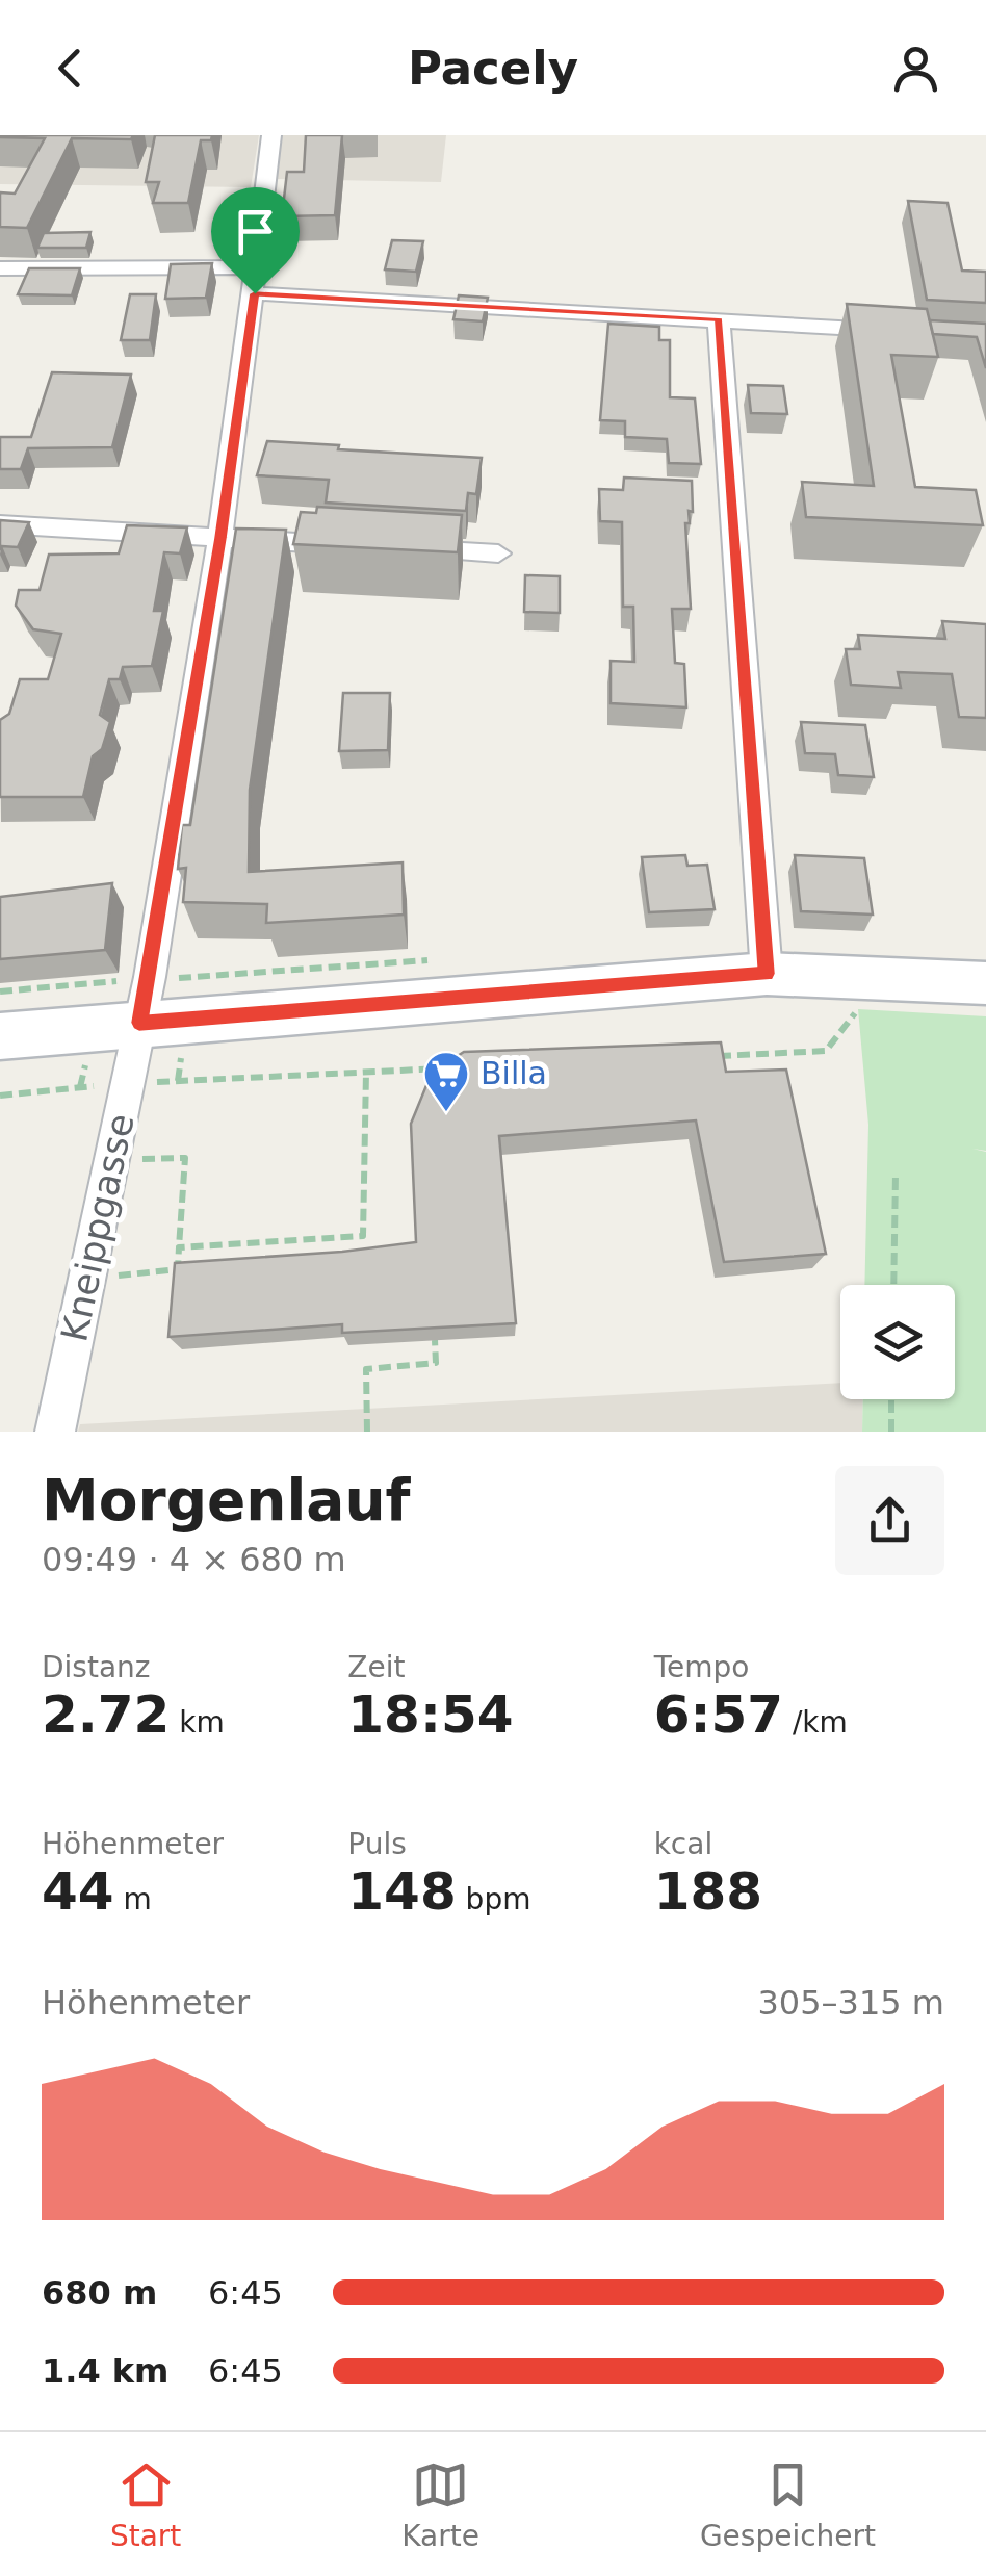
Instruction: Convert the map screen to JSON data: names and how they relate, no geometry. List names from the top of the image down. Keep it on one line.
{"streets":{"street":["Kneippgasse"]},"places":{"supermarket":["Billa"]},"page":{"header":"Pacely","heading":["Morgenlauf","09:49 · 4 × 680 m"],"stats":[["Distanz","2.72 km"],["Zeit","18:54"],["Tempo","6:57 /km"],["Höhenmeter","44 m"],["Puls","148 bpm"],["kcal","188"]],"chart":["Höhenmeter","305–315 m"],"list":[{"name":"680 m","note":"6:45"},{"name":"1.4 km","note":"6:45"}],"tabs":["Start","Karte","Gespeichert"]}}
